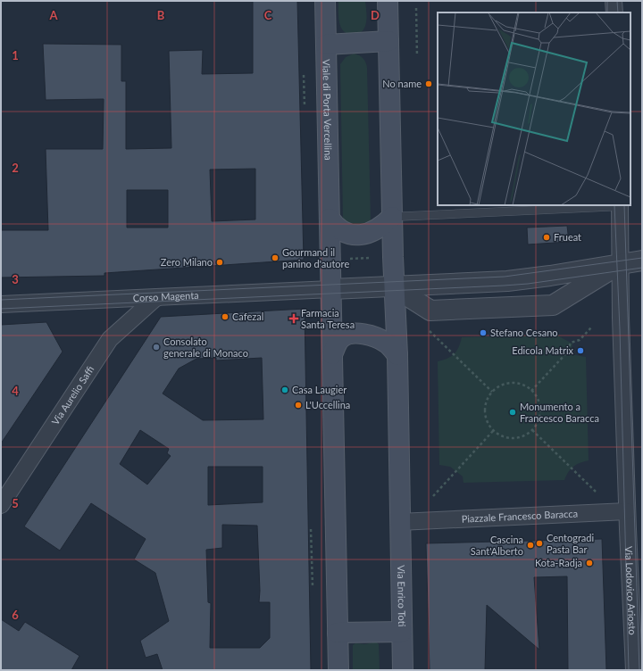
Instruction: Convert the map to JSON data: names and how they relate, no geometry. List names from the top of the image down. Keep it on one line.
{"streets":{"main road":["Viale di Porta Vercellina","Via Enrico Toti"],"street":["Corso Magenta","Via Aurelio Saffi","Piazzale Francesco Baracca","Via Lodovico Ariosto"]},"crossings":[["Corso Magenta","Via Aurelio Saffi"],["Piazzale Francesco Baracca","Via Lodovico Ariosto"],["Piazzale Francesco Baracca","Via Enrico Toti"]],"places":{"other":["No name","Frueat","Gourmand il panino d'autore","Zero Milano","Cafezal","Stefano Cesano","Consolato generale di Monaco","Edicola Matrix","Casa Laugier","L'Uccellina","Monumento a Francesco Baracca","Centogradi Pasta Bar","Cascina Sant'Alberto","Kota-Radja"],"health":["Farmacia Santa Teresa"]},"grid":{"columns":["A","B","C","D"],"rows":["1","2","3","4","5","6"]}}
